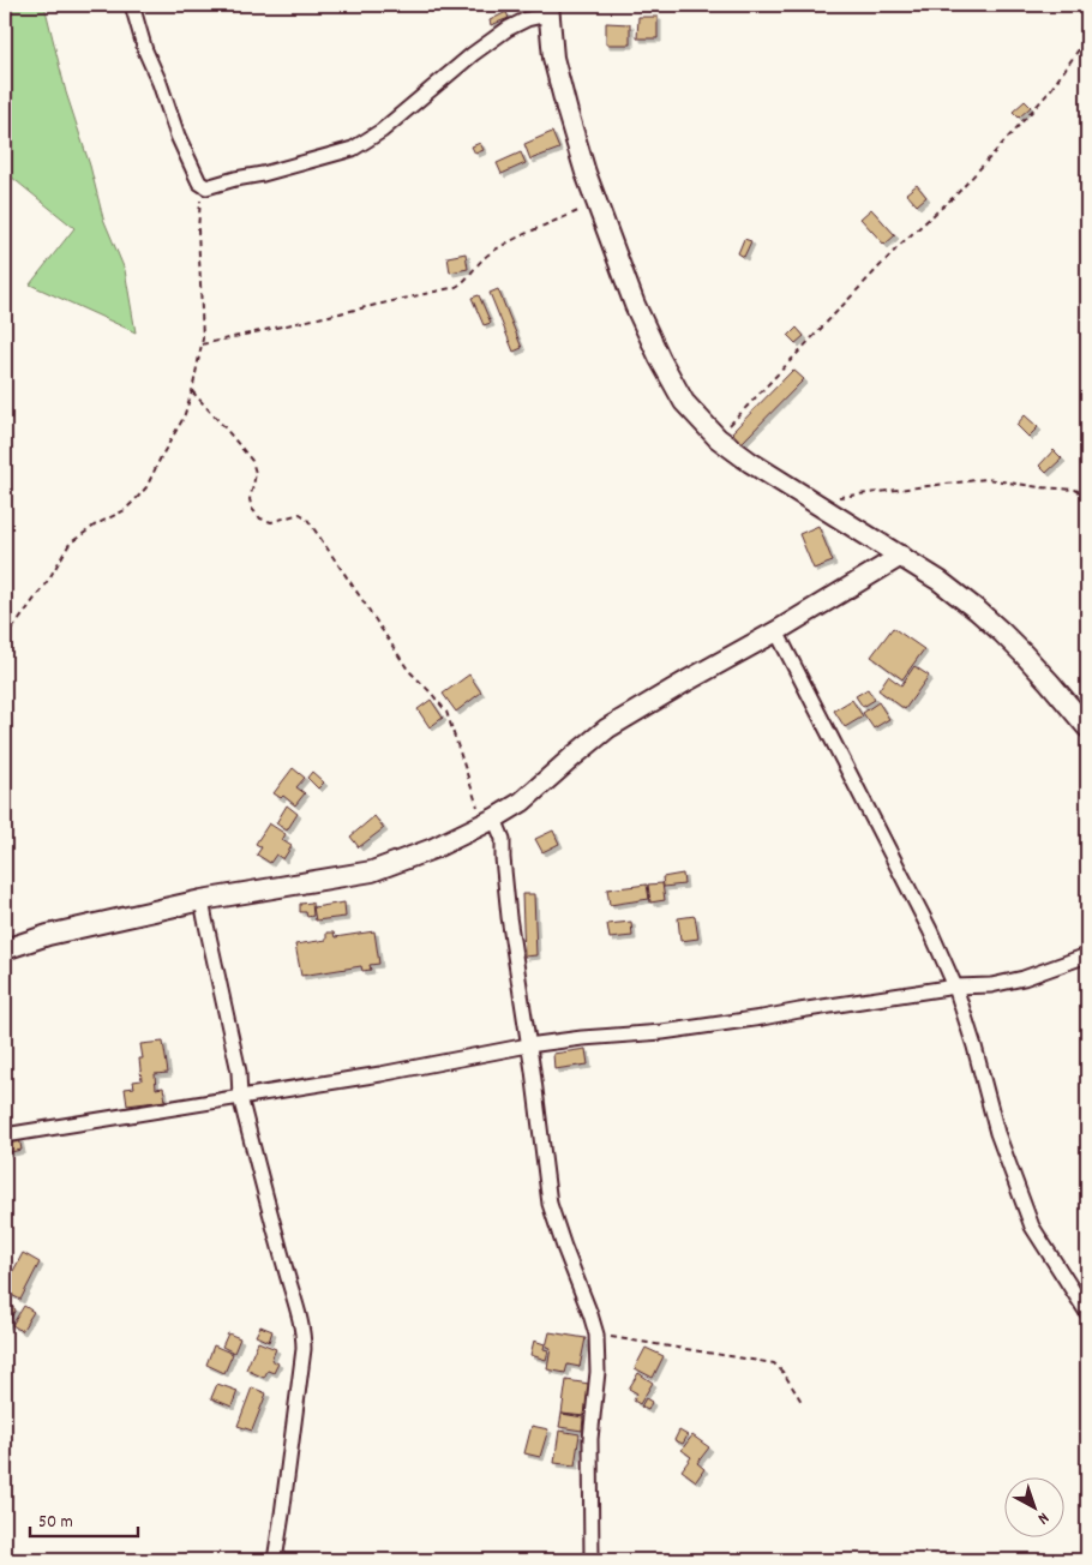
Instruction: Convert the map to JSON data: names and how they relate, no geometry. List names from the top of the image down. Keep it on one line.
{"scale_bar":"50 m","north":"bottom right"}
